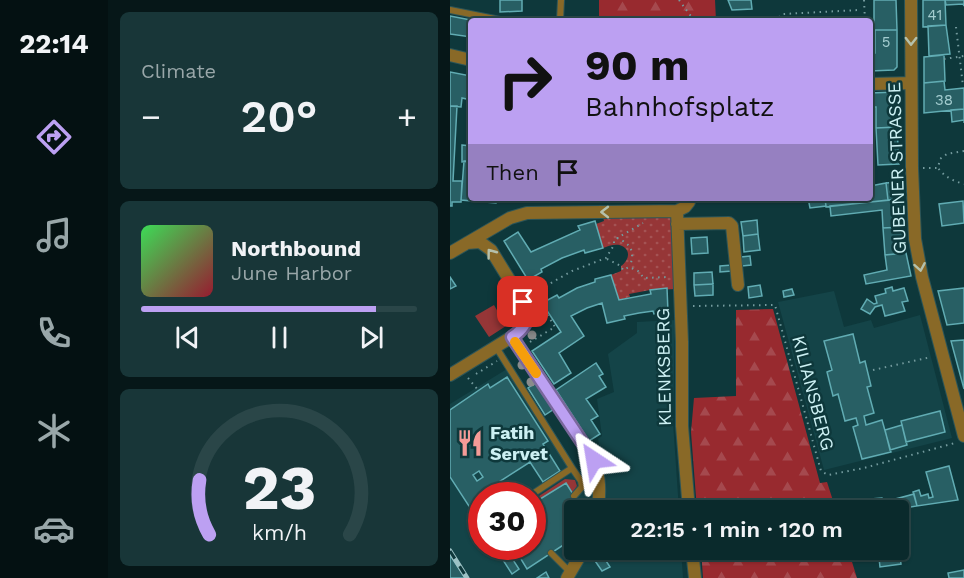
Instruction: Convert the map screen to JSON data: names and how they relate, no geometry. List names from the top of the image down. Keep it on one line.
{"streets":{"street":["GUBENER STRASSE","KLENKSBERG"],"path":["KILIANSBERG"]},"crossings":[["GUBENER STRASSE","KILIANSBERG"],["KLENKSBERG","KILIANSBERG"]],"one_way":["GUBENER STRASSE"],"places":{"restaurant":["Fatih Servet"]},"house_numbers":["41","5","38"],"page":{"tabs":"22:14","tile":"Climate","turn":["90 m","Bahnhofsplatz"],"heat":["−","20°","+"],"then":"Then","song":["Northbound","June Harbor"],"limit":"30","trip":"22:15 · 1 min · 120 m","gauge":["23","km/h"]}}
